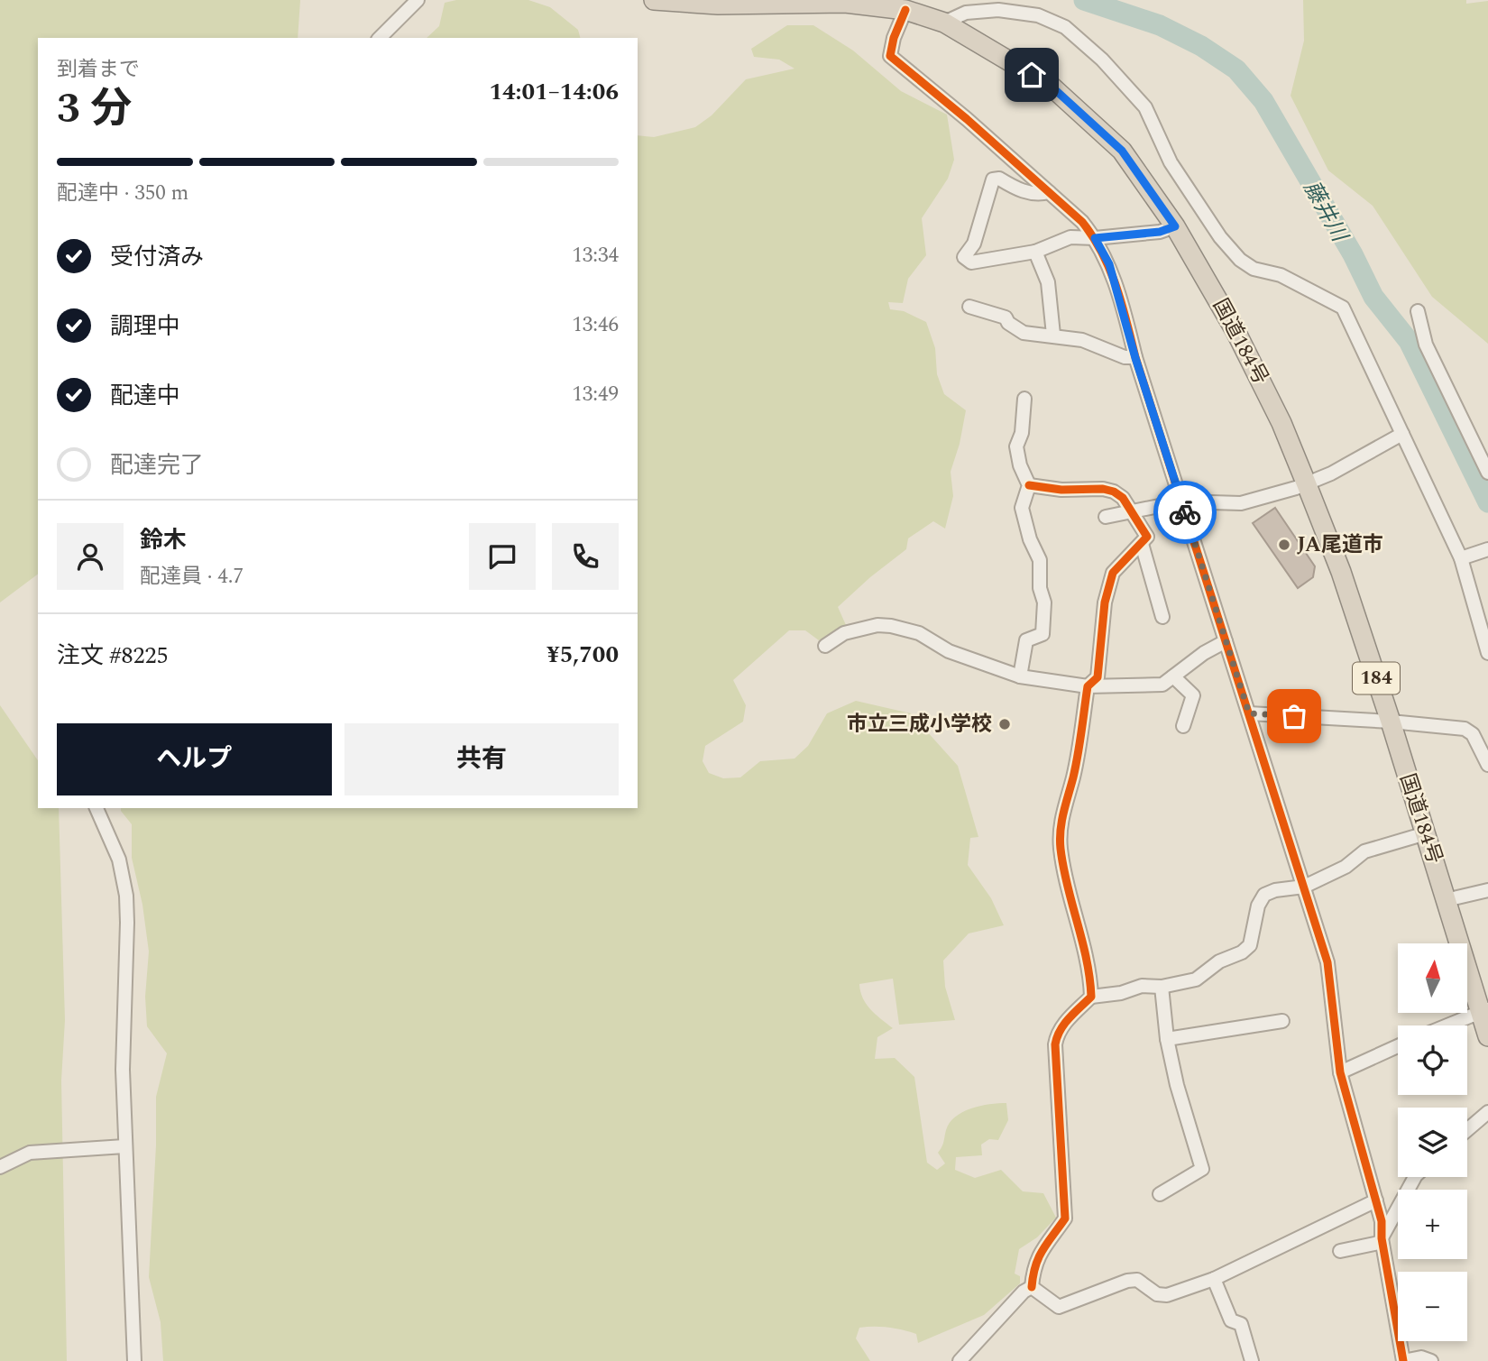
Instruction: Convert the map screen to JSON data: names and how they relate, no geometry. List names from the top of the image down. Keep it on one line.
{"streets":{"highway":["国道184号","184"]},"water":["藤井川"],"places":["JA尾道市","市立三成小学校"],"north":"top","page":{"heading":["3 分","到着まで","14:01–14:06"],"panel":["鈴木","配達員 · 4.7","注文 #8225","¥5,700"],"bar":"配達中 · 350 m","list":[["受付済み","13:34"],["調理中","13:46"],["配達中","13:49"],"配達完了"],"buttons":["ヘルプ","共有"],"map_buttons":["+","−"]}}
